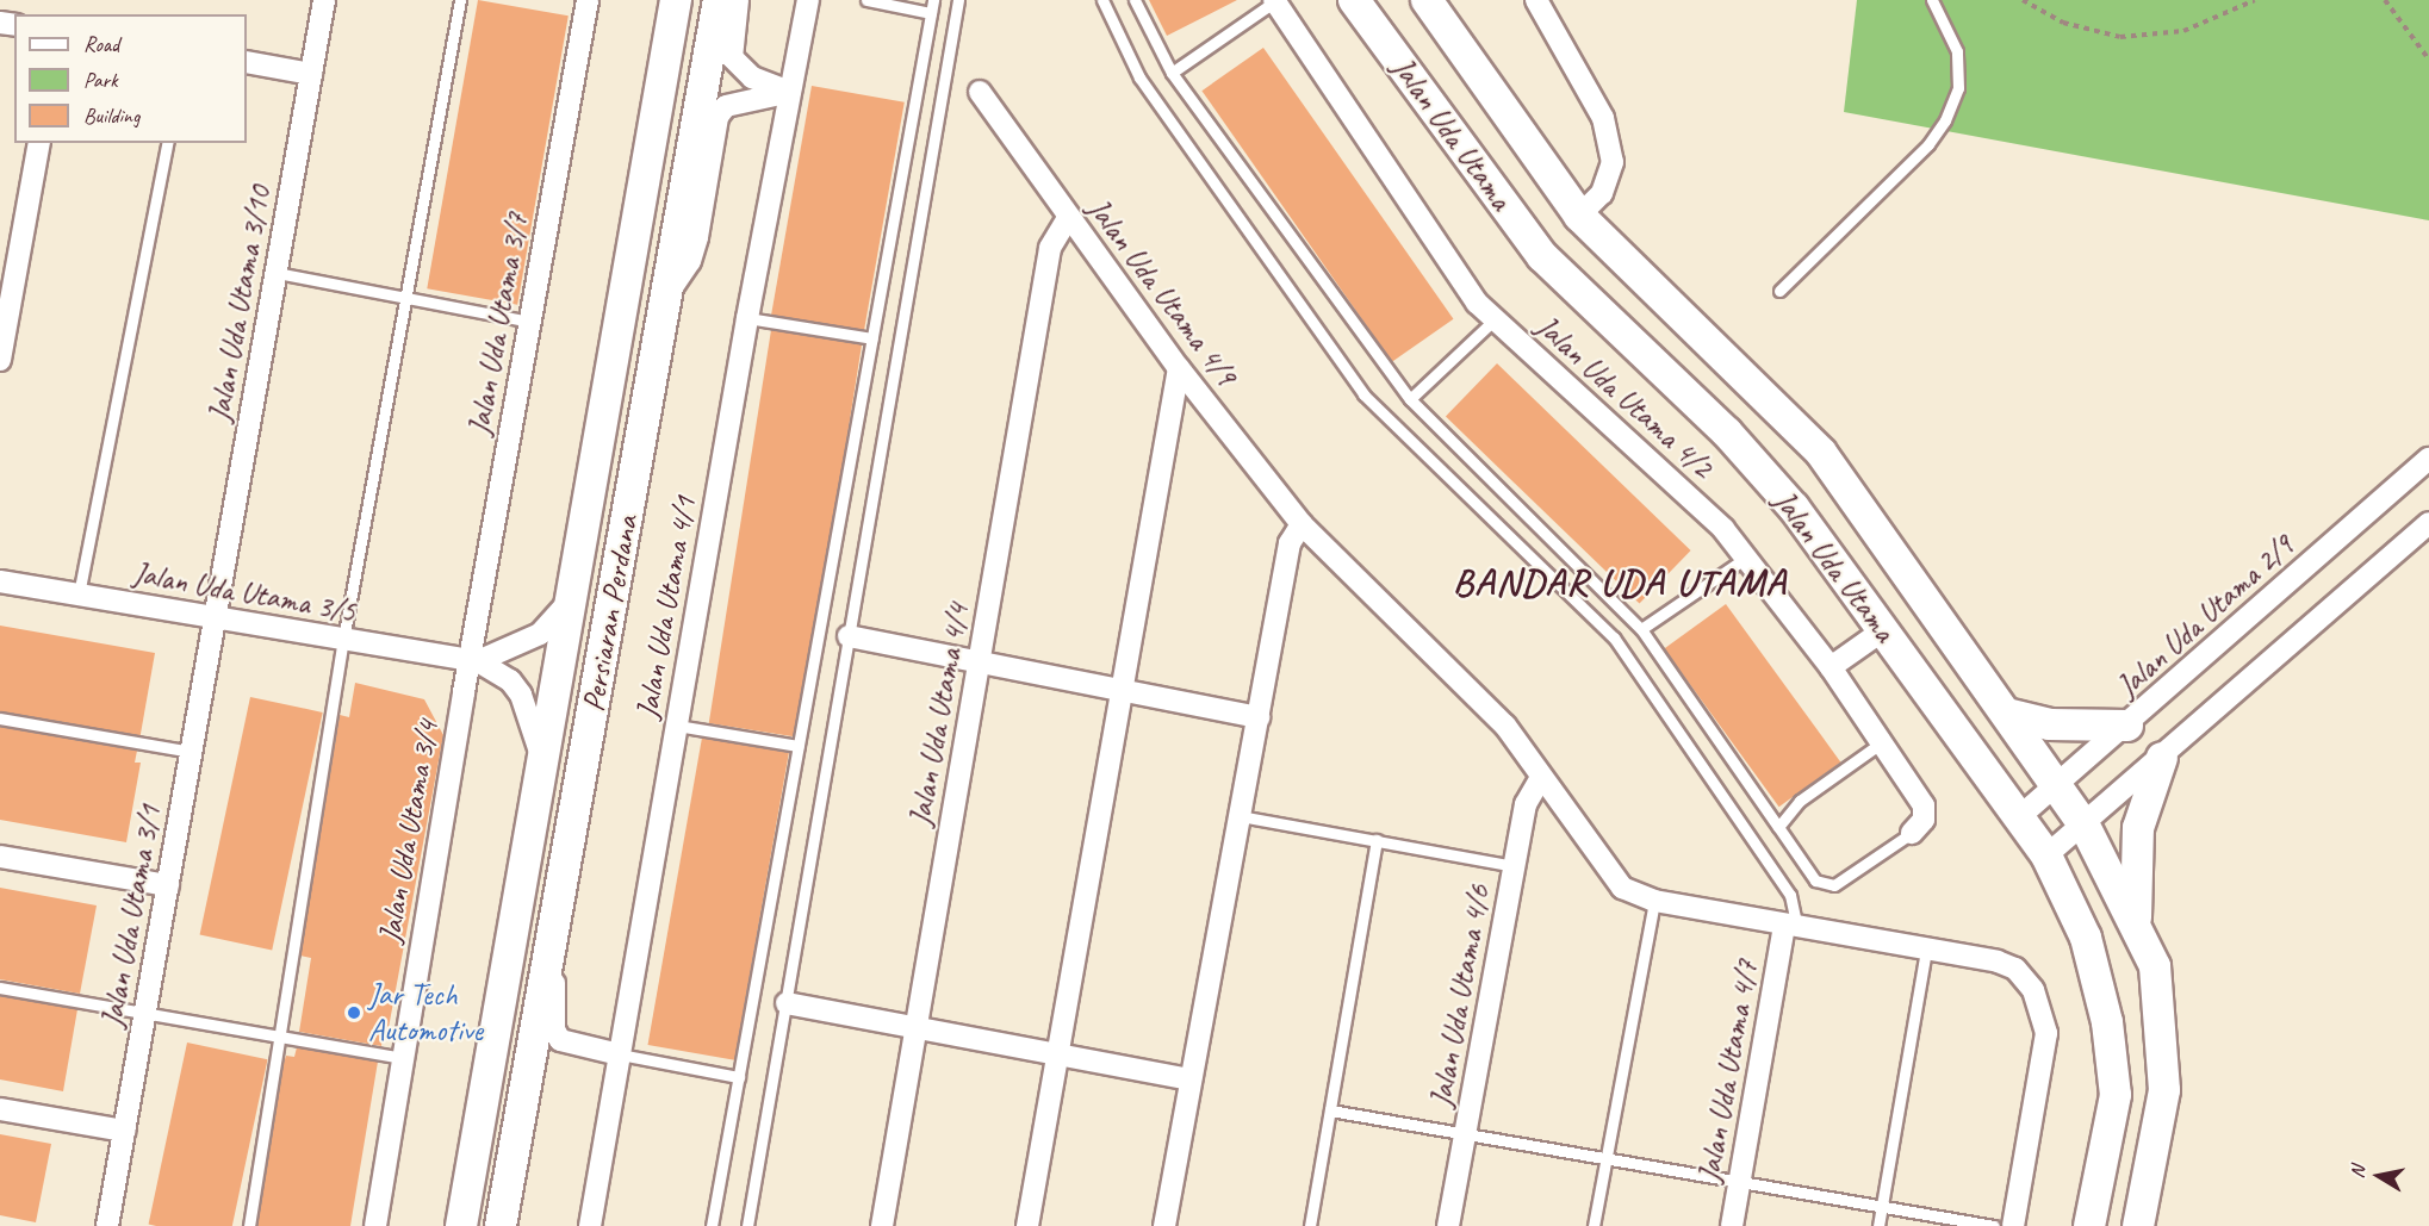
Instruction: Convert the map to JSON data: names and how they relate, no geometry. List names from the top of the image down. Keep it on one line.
{"streets":{"street":["Jalan Uda Utama","Jalan Uda Utama 4/9","Jalan Uda Utama 3/10","Jalan Uda Utama 3/7","Jalan Uda Utama 4/2","Jalan Uda Utama 3/5","Jalan Uda Utama 4/1","Persiaran Perdana","Jalan Uda Utama 2/9","Jalan Uda Utama 4/4","Jalan Uda Utama 3/4","Jalan Uda Utama 3/1","Jalan Uda Utama 4/6","Jalan Uda Utama 4/7"]},"crossings":[["Jalan Uda Utama","Jalan Uda Utama 2/9"],["Jalan Uda Utama 4/9","Jalan Uda Utama 4/4"],["Jalan Uda Utama 4/9","Jalan Uda Utama 4/6"],["Jalan Uda Utama 4/9","Jalan Uda Utama 4/7"],["Jalan Uda Utama 3/10","Jalan Uda Utama 3/5"],["Jalan Uda Utama 3/10","Jalan Uda Utama 3/1"],["Jalan Uda Utama 3/7","Jalan Uda Utama 3/5"],["Jalan Uda Utama 3/7","Jalan Uda Utama 3/4"],["Jalan Uda Utama 3/5","Jalan Uda Utama 3/4"],["Jalan Uda Utama 3/5","Jalan Uda Utama 3/1"]],"districts":["BANDAR UDA UTAMA"],"places":["Jar Tech Automotive"],"legend":["Road","Park","Building"],"north":"left"}
